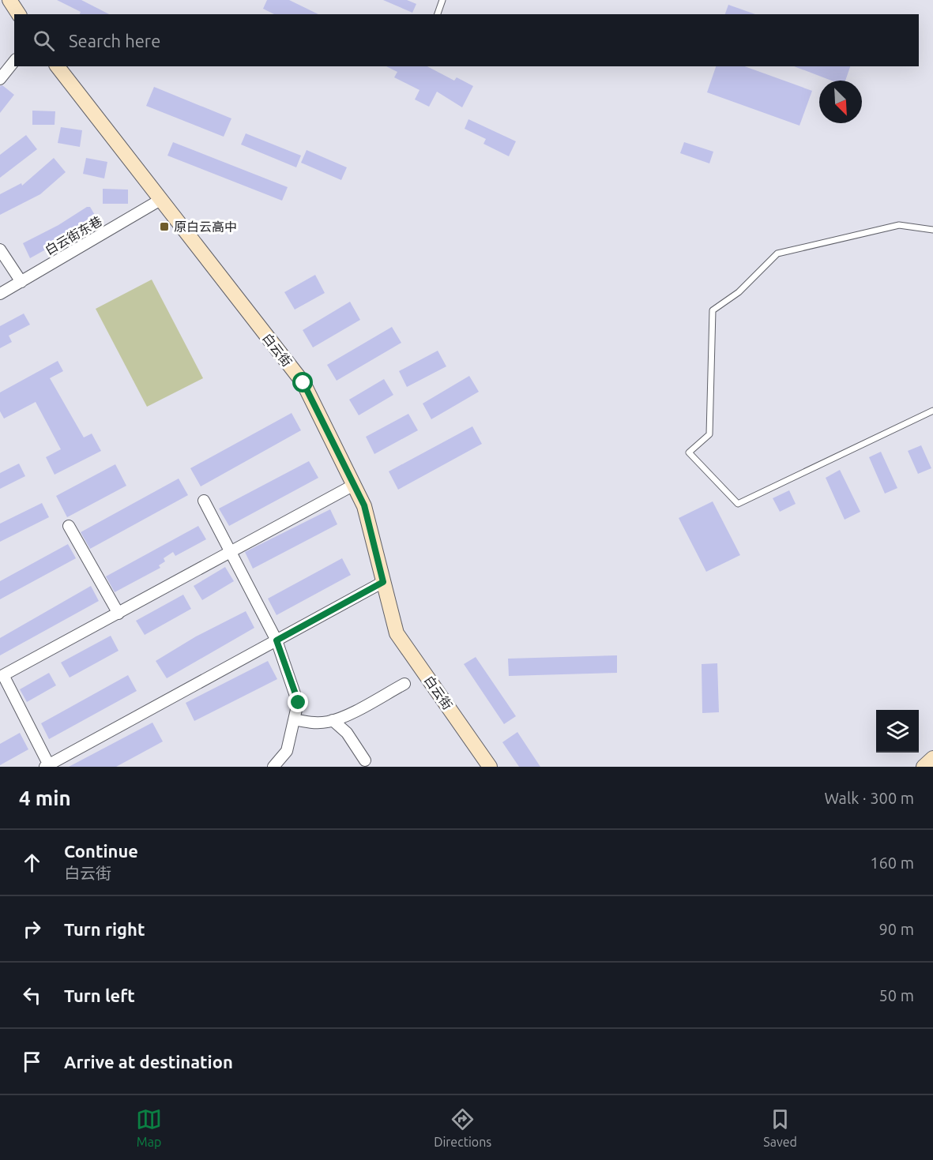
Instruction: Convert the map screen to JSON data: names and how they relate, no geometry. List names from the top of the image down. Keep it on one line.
{"streets":{"main road":["白云街"],"street":["白云街东巷"]},"crossings":[["白云街东巷","白云街"]],"places":{"transit":["原白云高中"]},"north":"bottom right","page":{"search":"Search here","heading":["4 min","Walk · 300 m"],"list":[["Continue","白云街","160 m"],["Turn right","90 m"],["Turn left","50 m"],"Arrive at destination"],"nav":["Map","Directions","Saved"]}}
